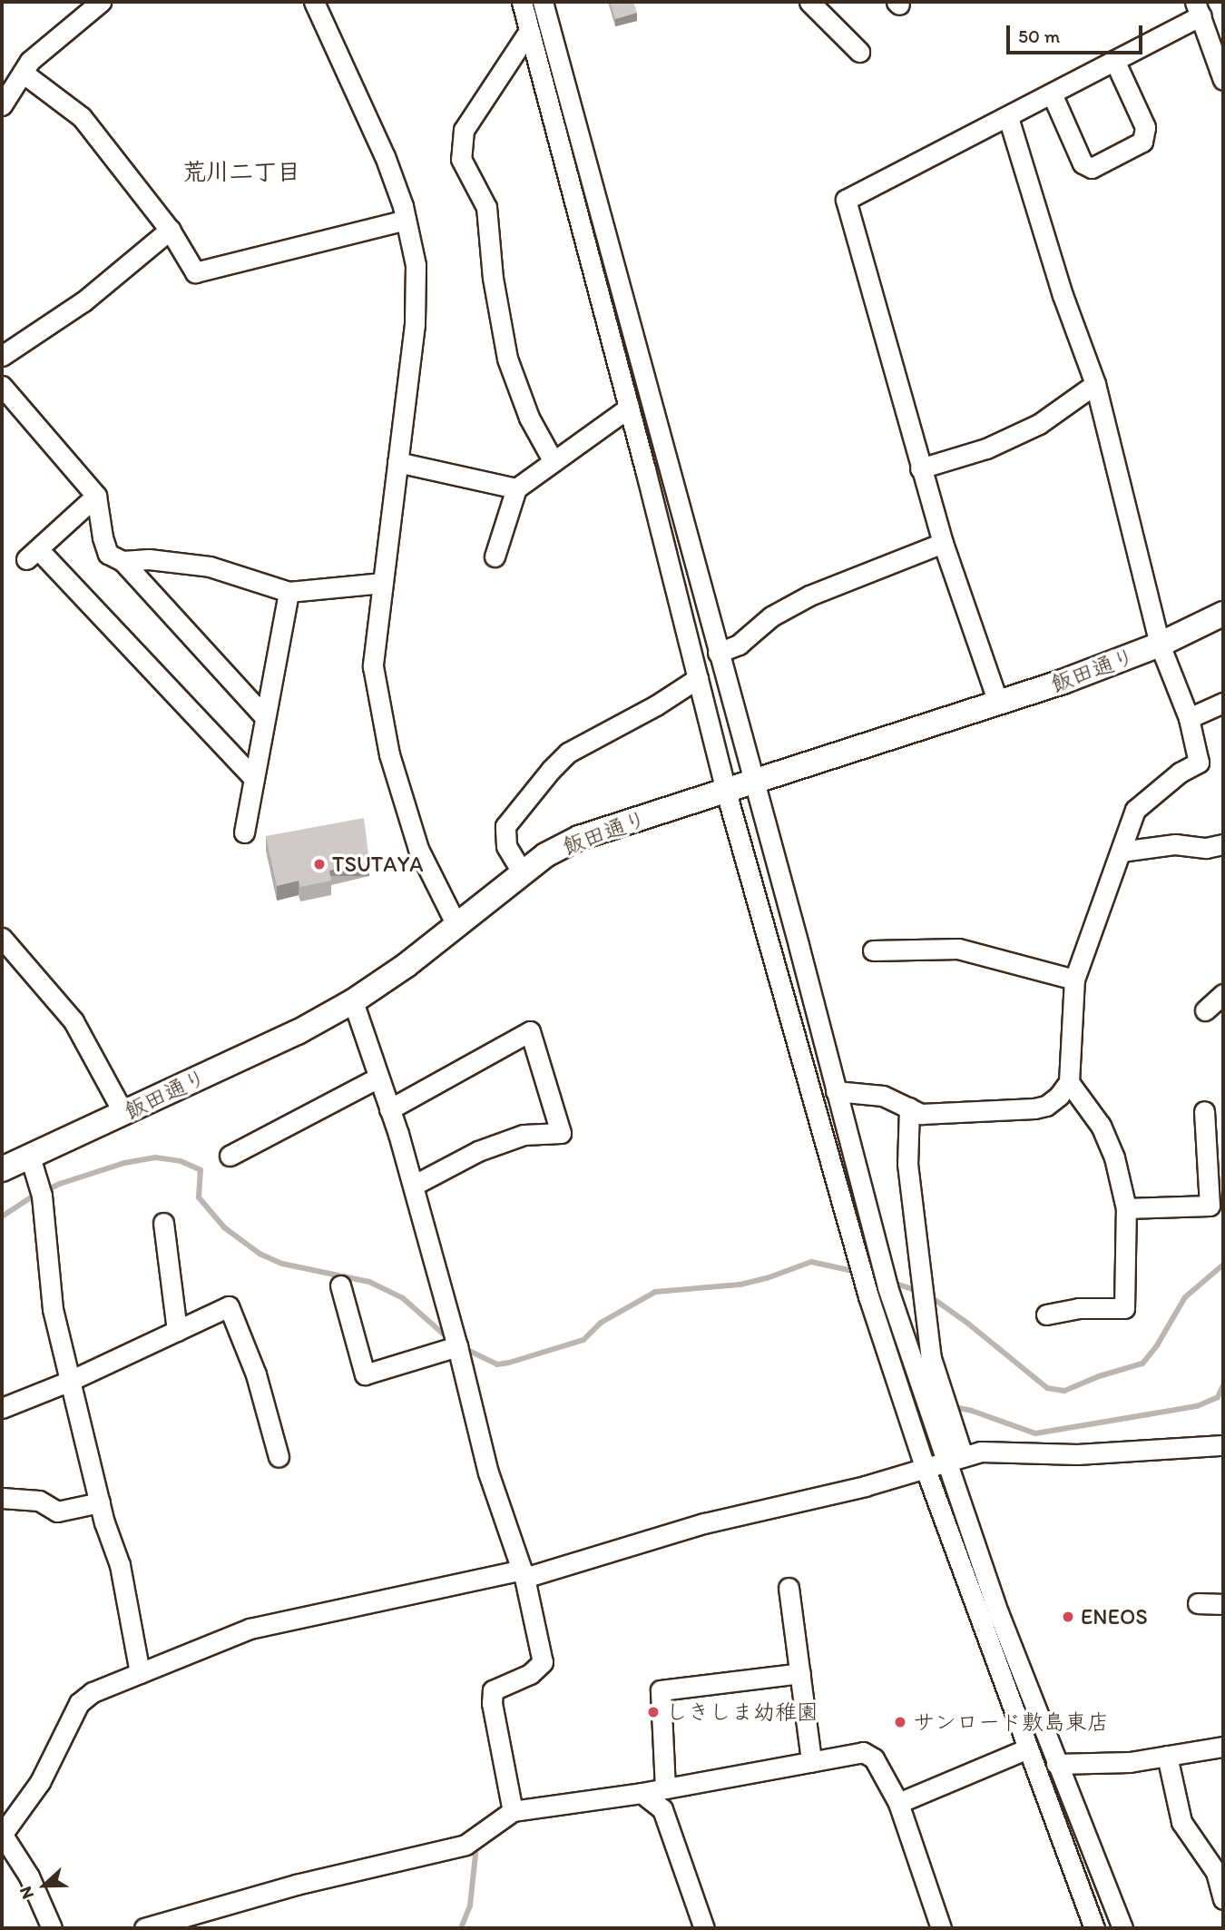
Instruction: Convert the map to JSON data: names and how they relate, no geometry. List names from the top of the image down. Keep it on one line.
{"streets":{"main road":["飯田通り"]},"districts":["荒川二丁目"],"places":["TSUTAYA","ENEOS","しきしま幼稚園","サンロード敷島東店"],"scale_bar":"50 m","north":"left"}
